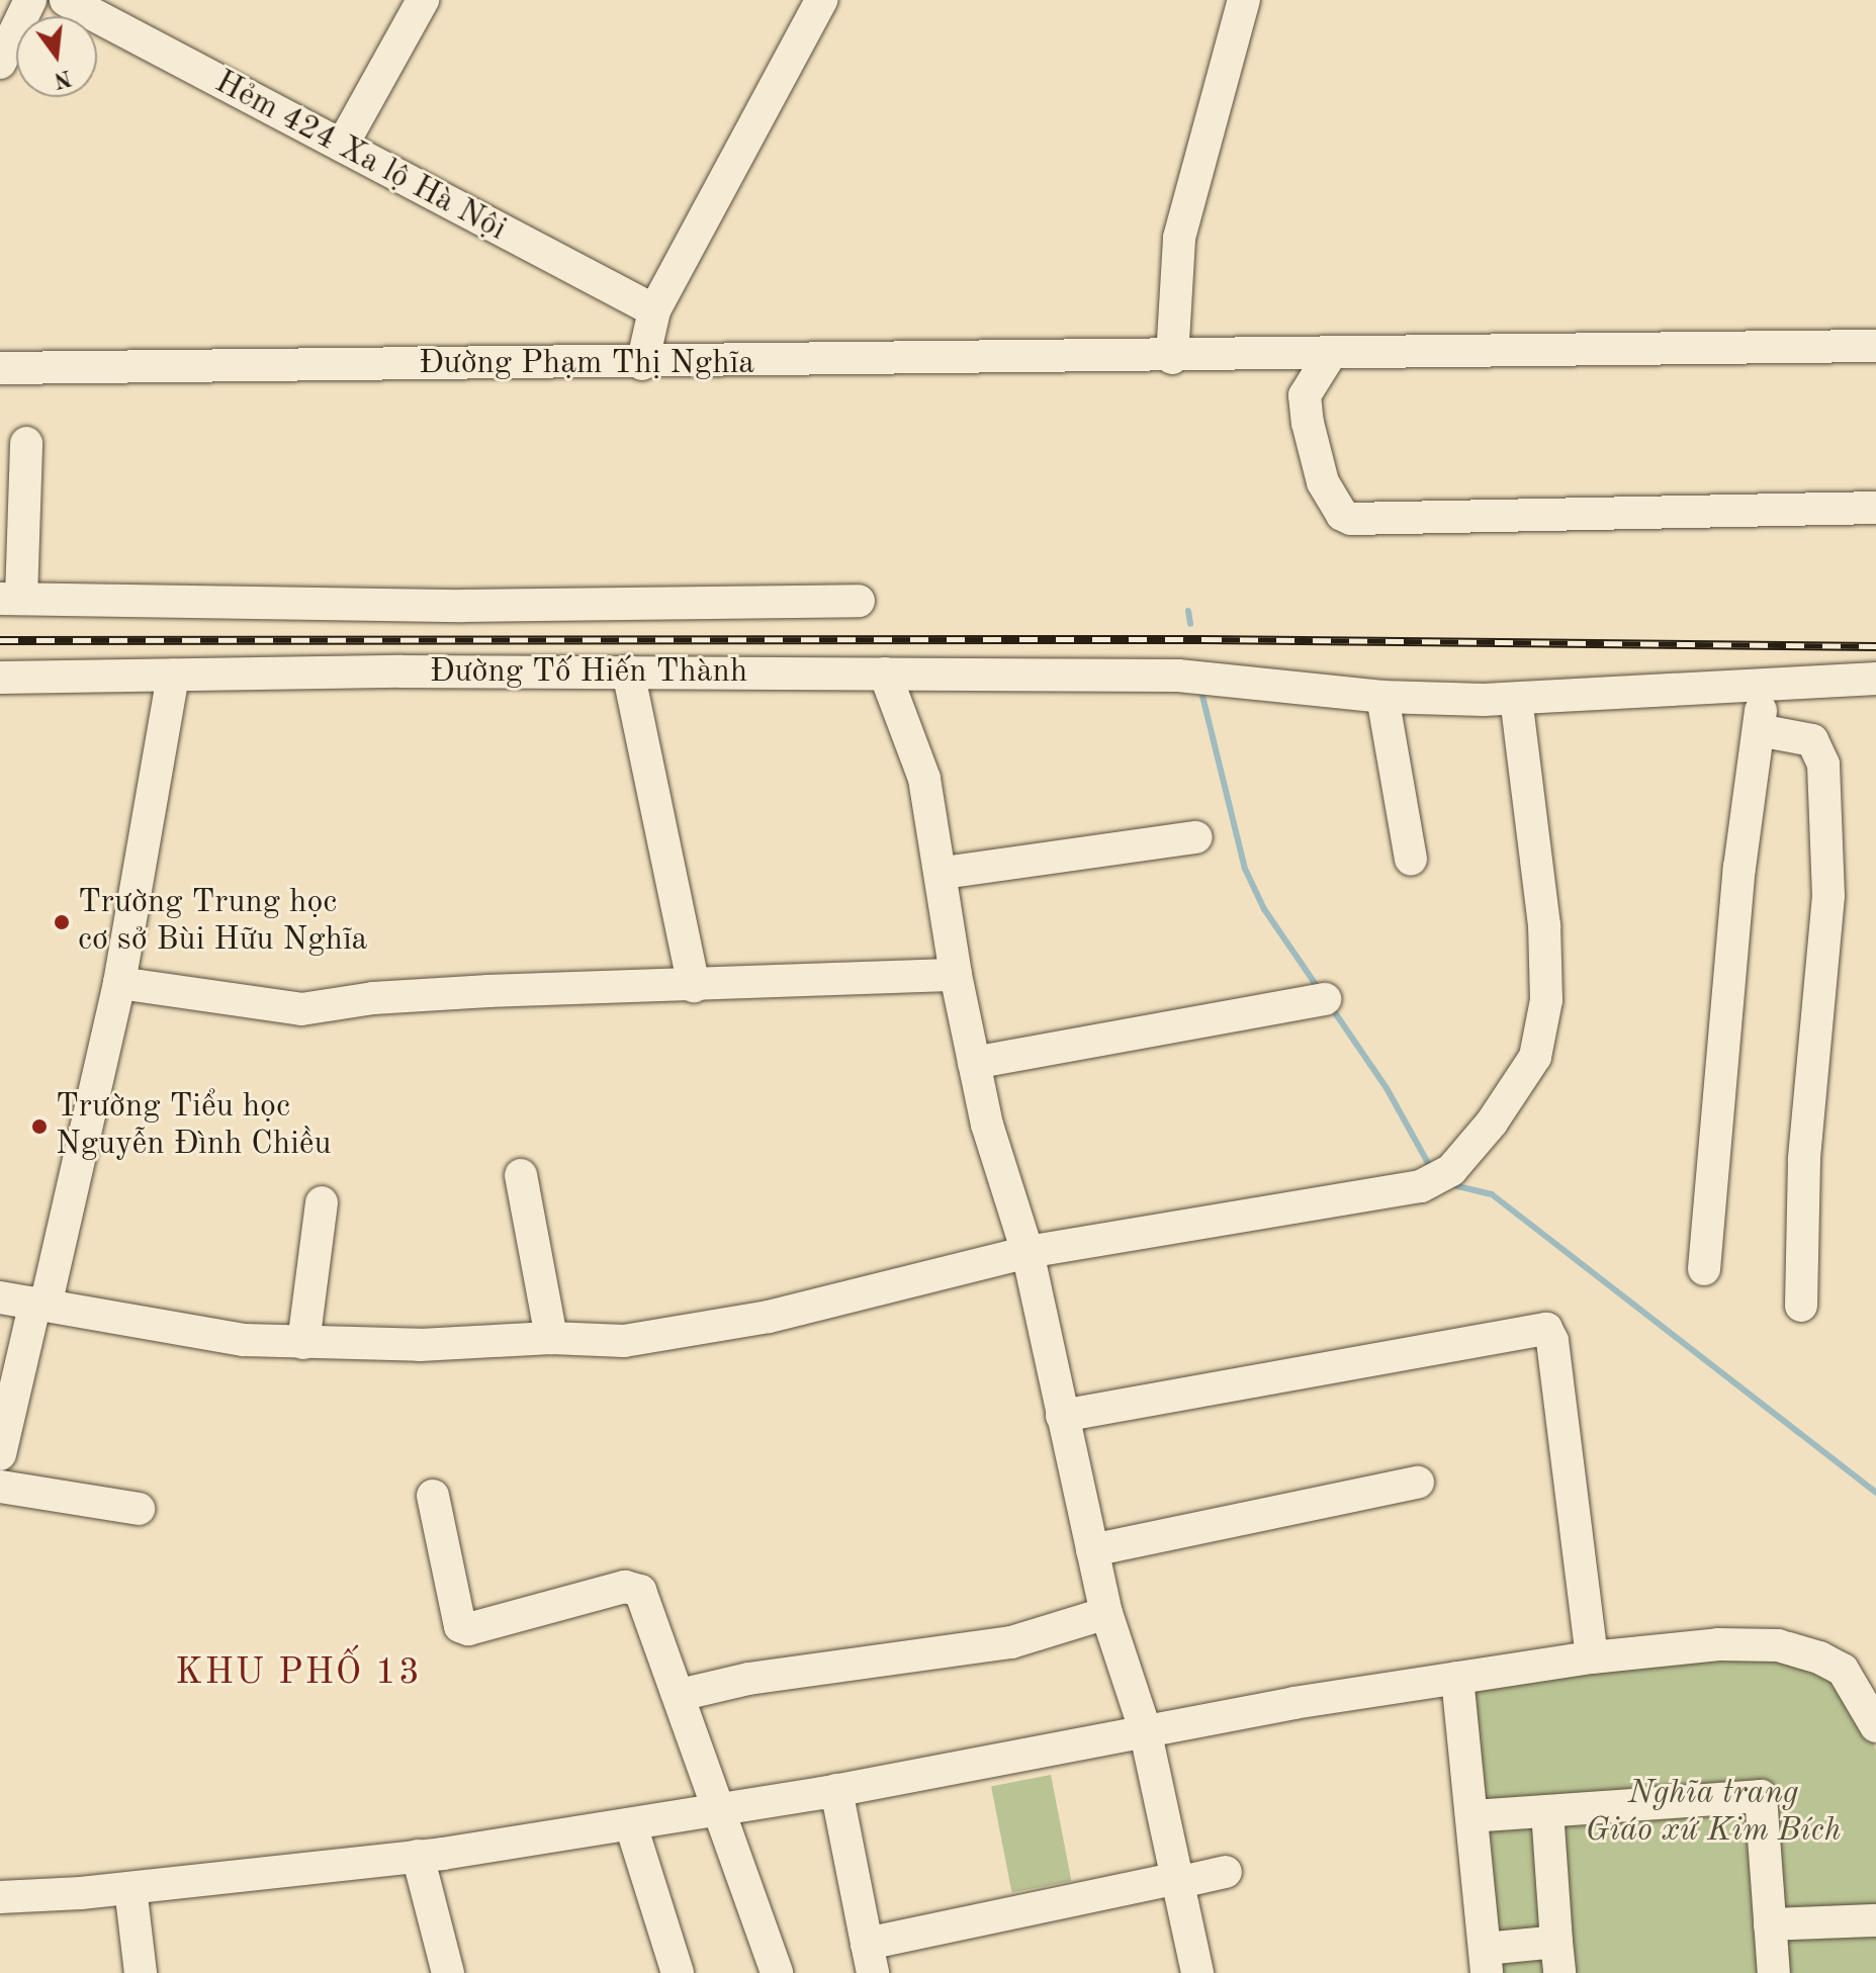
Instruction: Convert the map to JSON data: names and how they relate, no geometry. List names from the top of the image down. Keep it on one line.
{"streets":{"street":["Hẻm 424 Xa lộ Hà Nội","Đường Phạm Thị Nghĩa","Đường Tố Hiến Thành"]},"districts":["KHU PHỐ 13"],"parks":["Nghĩa trang Giáo xứ Kim Bích"],"places":["Trường Trung học cơ sở Bùi Hữu Nghĩa","Trường Tiểu học Nguyễn Đình Chiều"],"north":"bottom"}
